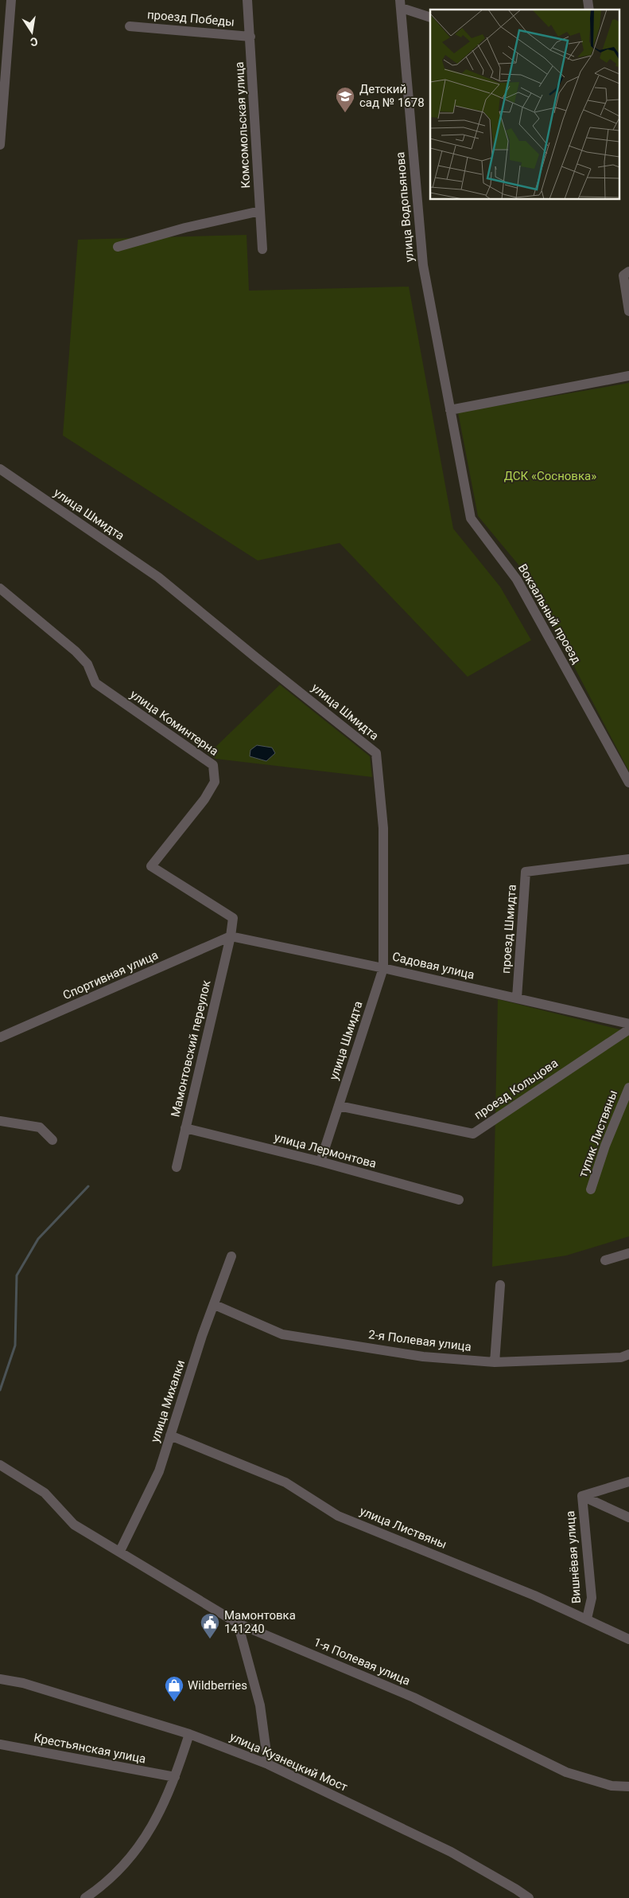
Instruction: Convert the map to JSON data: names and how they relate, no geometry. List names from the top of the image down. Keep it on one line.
{"streets":{"street":["проезд Победы","Комсомольская улица","улица Водопьянова","улица Шмидта","Вокзальный проезд","улица Коминтерна","проезд Шмидта","Садовая улица","Спортивная улица","Мамонтовский переулок","проезд Кольцова","тупик Листвяны","улица Лермонтова","2-я Полевая улица","улица Михалки","улица Листвяны","Вишнёвая улица","1-я Полевая улица","Крестьянская улица","улица Кузнецкий Мост"]},"crossings":[["проезд Победы","Комсомольская улица"],["улица Водопьянова","Вокзальный проезд"],["улица Шмидта","Садовая улица"],["улица Шмидта","проезд Кольцова"],["улица Шмидта","улица Лермонтова"],["улица Коминтерна","Садовая улица"],["улица Коминтерна","Спортивная улица"],["улица Коминтерна","Мамонтовский переулок"],["проезд Шмидта","Садовая улица"],["Садовая улица","Спортивная улица"],["Садовая улица","Мамонтовский переулок"],["Спортивная улица","Мамонтовский переулок"],["Мамонтовский переулок","улица Лермонтова"],["2-я Полевая улица","улица Михалки"],["улица Михалки","улица Листвяны"],["улица Михалки","1-я Полевая улица"],["улица Листвяны","Вишнёвая улица"]],"parks":["ДСК «Сосновка»"],"places":{"school or university":["Детский сад № 1678"],"public building":["Мамонтовка 141240"],"shop":["Wildberries"]},"north":"bottom"}
